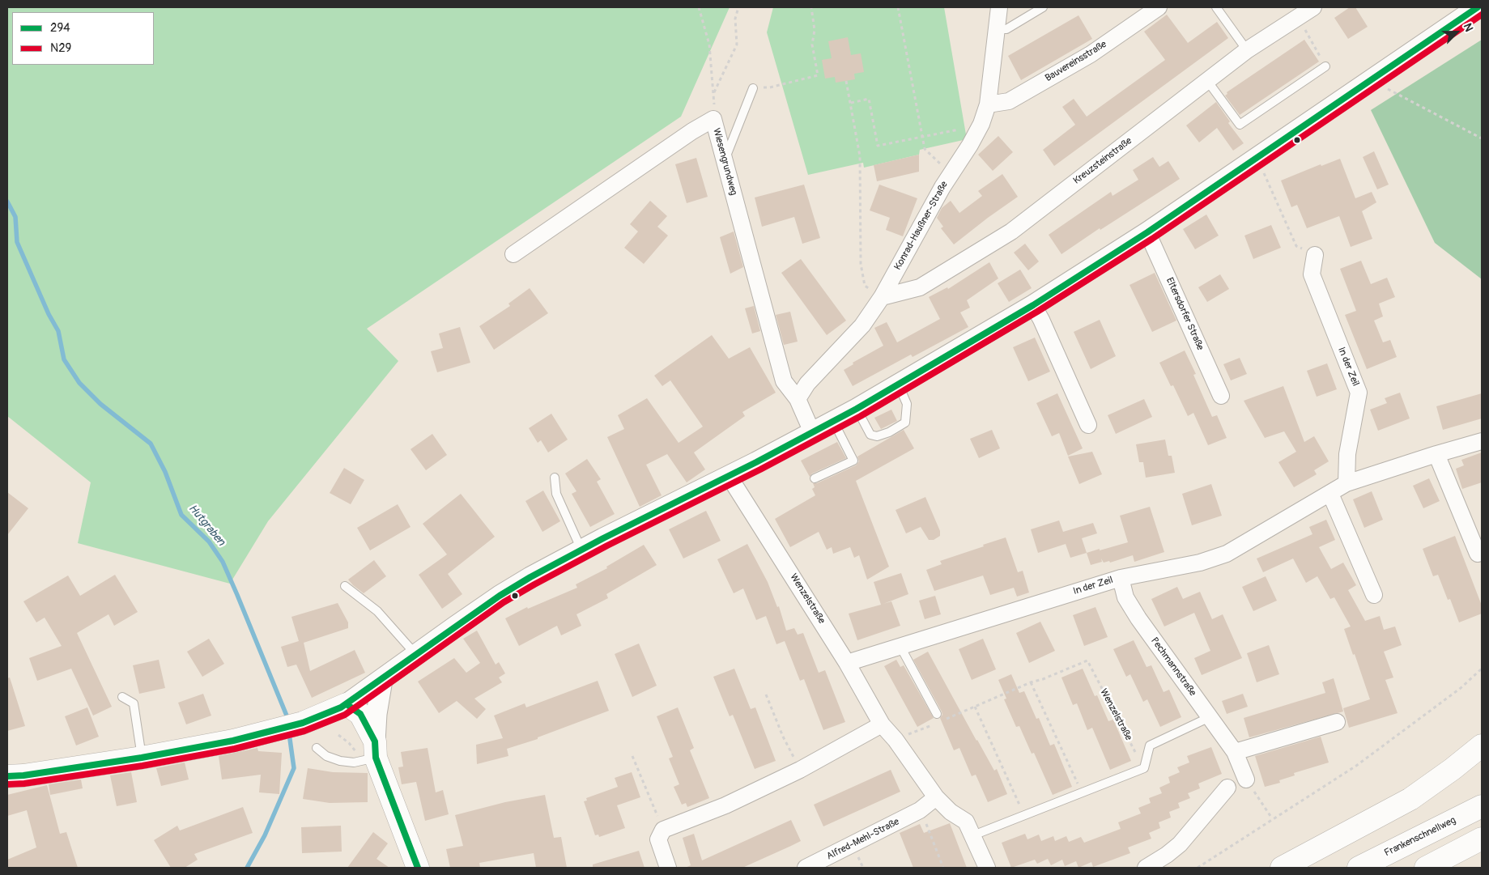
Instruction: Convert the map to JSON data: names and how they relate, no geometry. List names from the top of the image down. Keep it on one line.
{"streets":{"main road":["Frankenschnellweg"],"street":["Bauvereinsstraße","Kreuzsteinstraße","Wiesengrundweg","Konrad-Haußner-Straße","Eltersdorfer Straße","In der Zeil","Wenzelstraße","Pechmannstraße","Alfred-Mehl-Straße"]},"crossings":[["Bauvereinsstraße","Konrad-Haußner-Straße"],["Kreuzsteinstraße","Konrad-Haußner-Straße"],["Wiesengrundweg","Konrad-Haußner-Straße"],["In der Zeil","Wenzelstraße"],["In der Zeil","Pechmannstraße"],["Wenzelstraße","Alfred-Mehl-Straße"]],"water":["Hutgraben"],"lines":["transit line 294","transit line N29"],"legend":["294","N29"],"north":"top right"}
